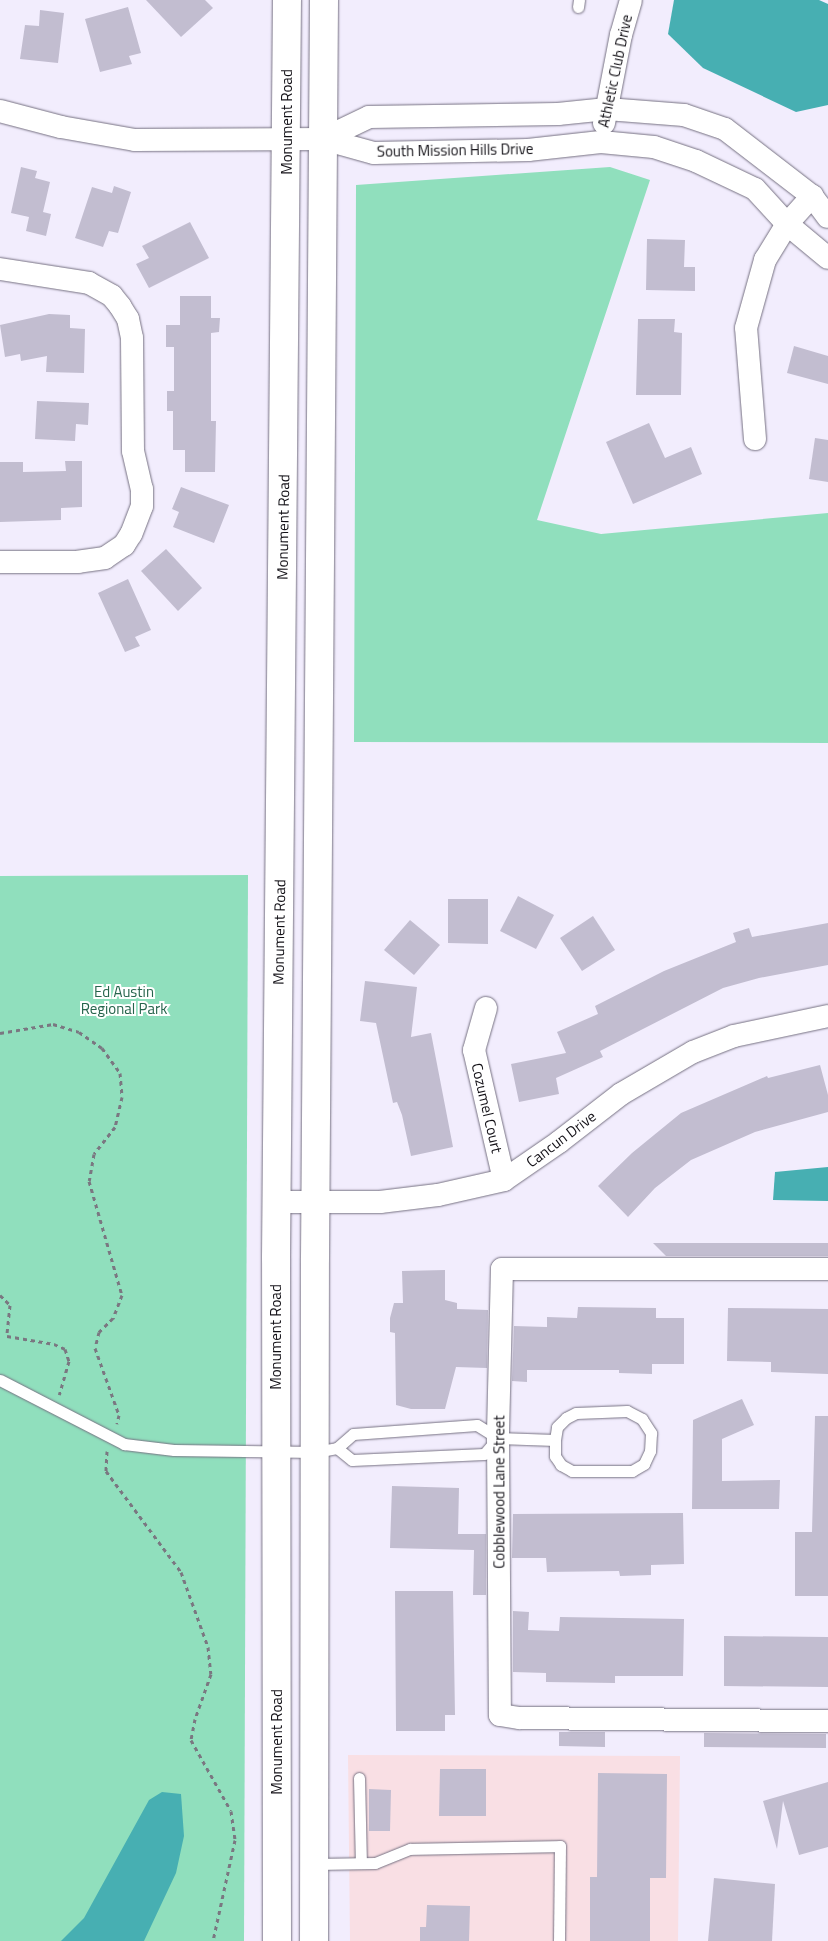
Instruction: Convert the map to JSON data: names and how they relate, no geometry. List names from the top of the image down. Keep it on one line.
{"streets":{"street":["Athletic Club Drive","Monument Road","South Mission Hills Drive","Cozumel Court","Cancun Drive","Cobblewood Lane Street"]},"crossings":[["Athletic Club Drive","South Mission Hills Drive"],["Monument Road","Cancun Drive"],["Cozumel Court","Cancun Drive"]],"parks":["Ed Austin Regional Park"]}
